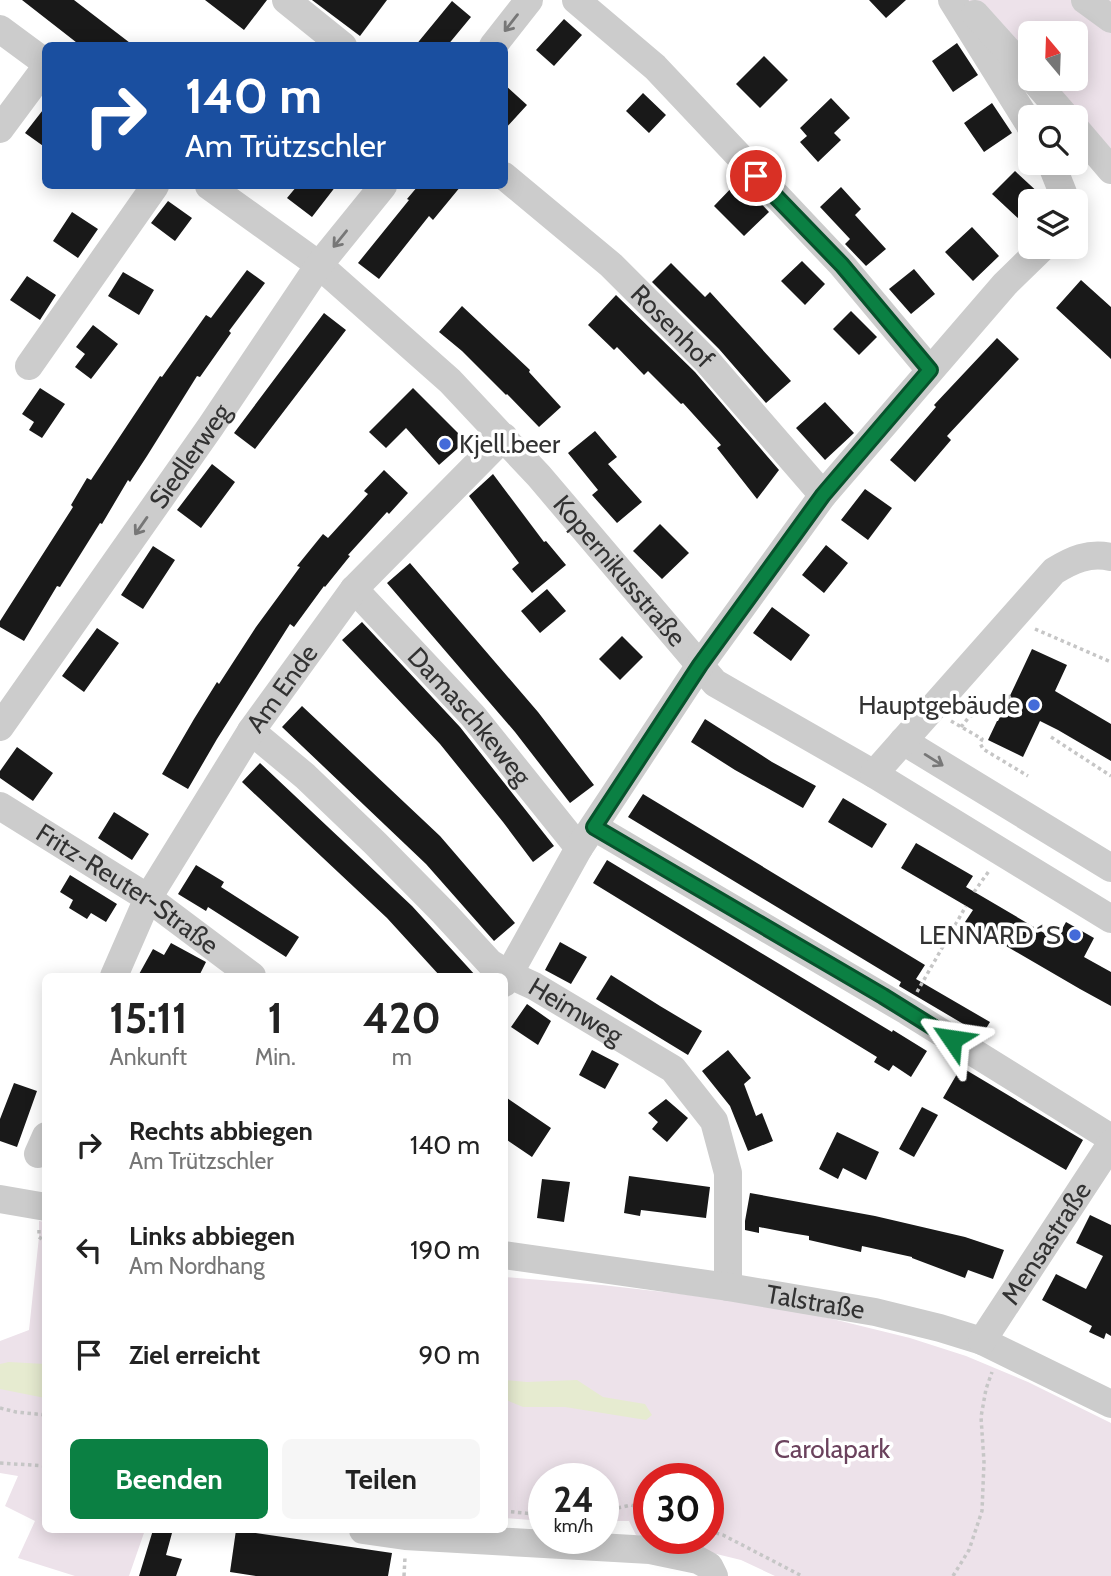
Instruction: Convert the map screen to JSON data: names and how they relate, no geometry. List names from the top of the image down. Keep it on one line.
{"streets":{"street":["Rosenhof","Siedlerweg","Kopernikusstraße","Am Ende","Damaschkeweg","Fritz-Reuter-Straße","Heimweg","Mensastraße","Talstraße"]},"crossings":[["Siedlerweg","Kopernikusstraße"],["Kopernikusstraße","Am Ende"],["Am Ende","Damaschkeweg"],["Am Ende","Fritz-Reuter-Straße"],["Am Ende","Heimweg"],["Heimweg","Talstraße"],["Mensastraße","Talstraße"]],"parks":["Carolapark"],"places":["Kjell.beer","Hauptgebäude","LENNARD´S"],"north":"top","page":{"turn":["140 m","Am Trützschler"],"eta":["15:11","Ankunft","1","Min.","420","m"],"list":[{"name":"Rechts abbiegen","note":"Am Trützschler","value":"140 m"},{"name":"Links abbiegen","note":"Am Nordhang","value":"190 m"},{"name":"Ziel erreicht","value":"90 m"}],"buttons":["Beenden","Teilen"],"speed":"24 km/h","limit":"30"}}
